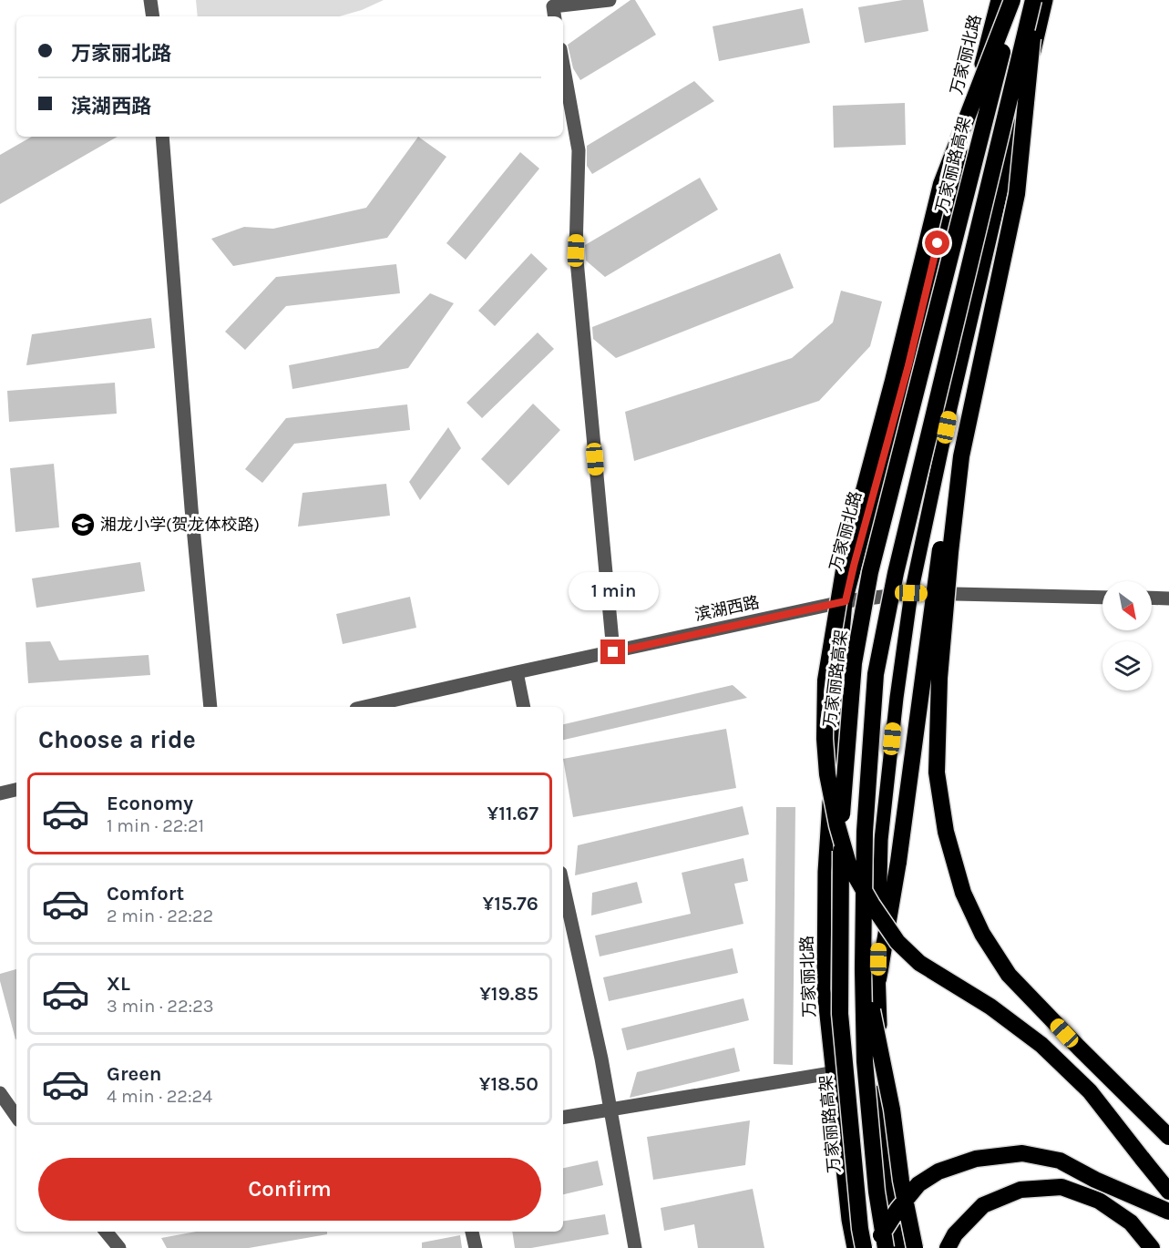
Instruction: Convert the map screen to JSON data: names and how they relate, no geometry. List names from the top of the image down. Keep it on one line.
{"streets":{"highway":["万家丽路高架"],"main road":["万家丽北路"],"street":["滨湖西路"]},"crossings":[["万家丽北路","滨湖西路"]],"places":{"school or university":["湘龙小学(贺龙体校路)"]},"north":"bottom right","page":{"banner":["万家丽北路","滨湖西路"],"bubble":"1 min","heading":"Choose a ride","list":[{"name":"Economy","note":"1 min · 22:21","value":"¥11.67"},{"name":"Comfort","note":"2 min · 22:22","value":"¥15.76"},{"name":"XL","note":"3 min · 22:23","value":"¥19.85"},{"name":"Green","note":"4 min · 22:24","value":"¥18.50"}],"buttons":"Confirm"}}
